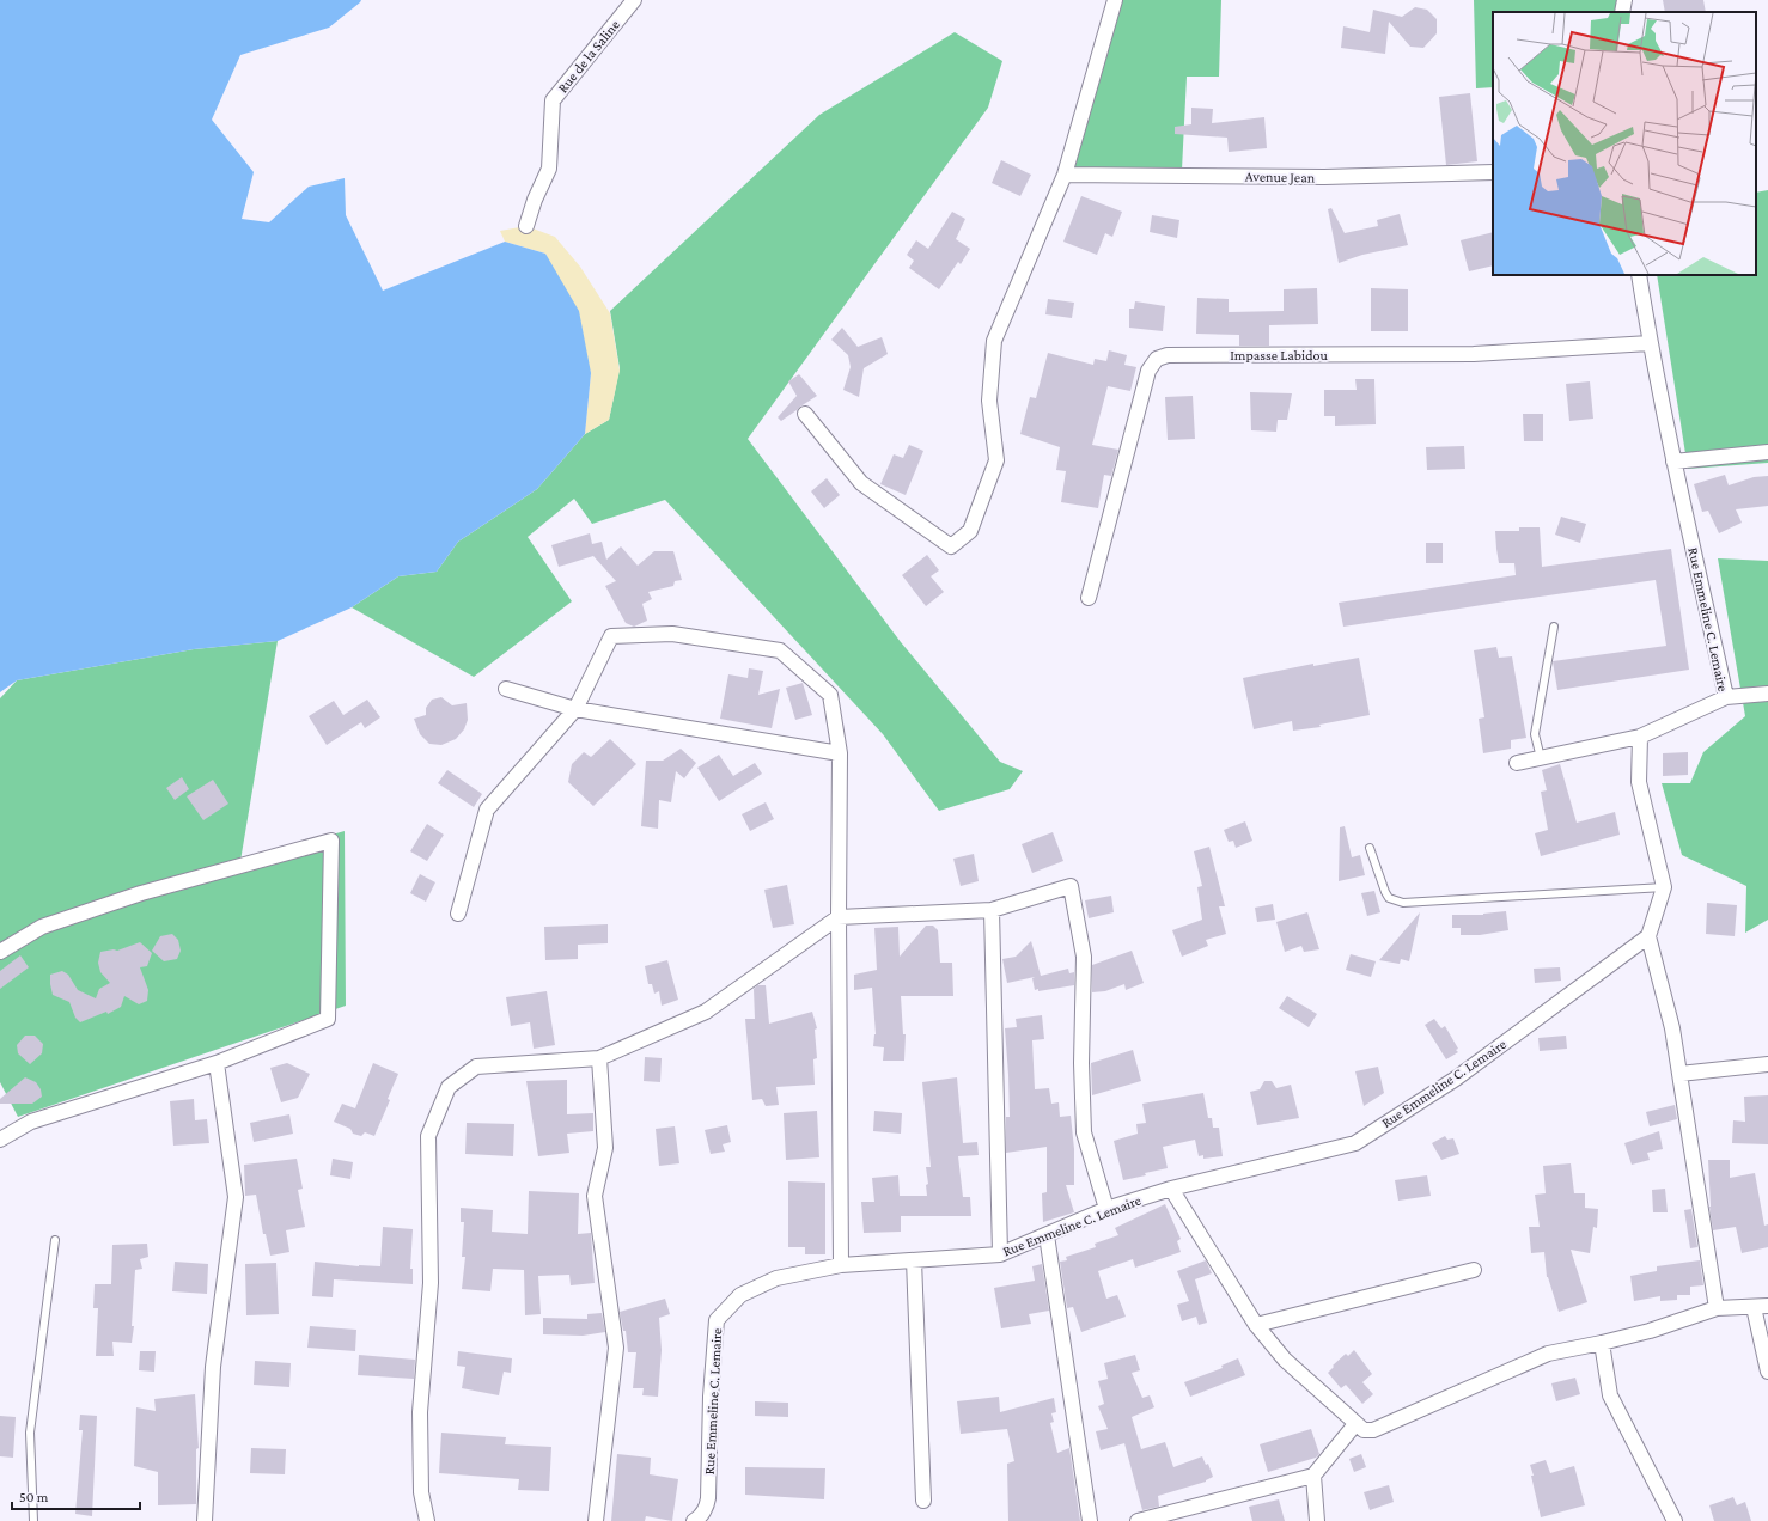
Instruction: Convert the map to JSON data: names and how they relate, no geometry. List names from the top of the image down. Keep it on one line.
{"streets":{"street":["Rue de la Saline","Avenue Jean","Impasse Labidou","Rue Emmeline C. Lemaire"]},"crossings":[["Impasse Labidou","Rue Emmeline C. Lemaire"]],"scale_bar":"50 m"}
